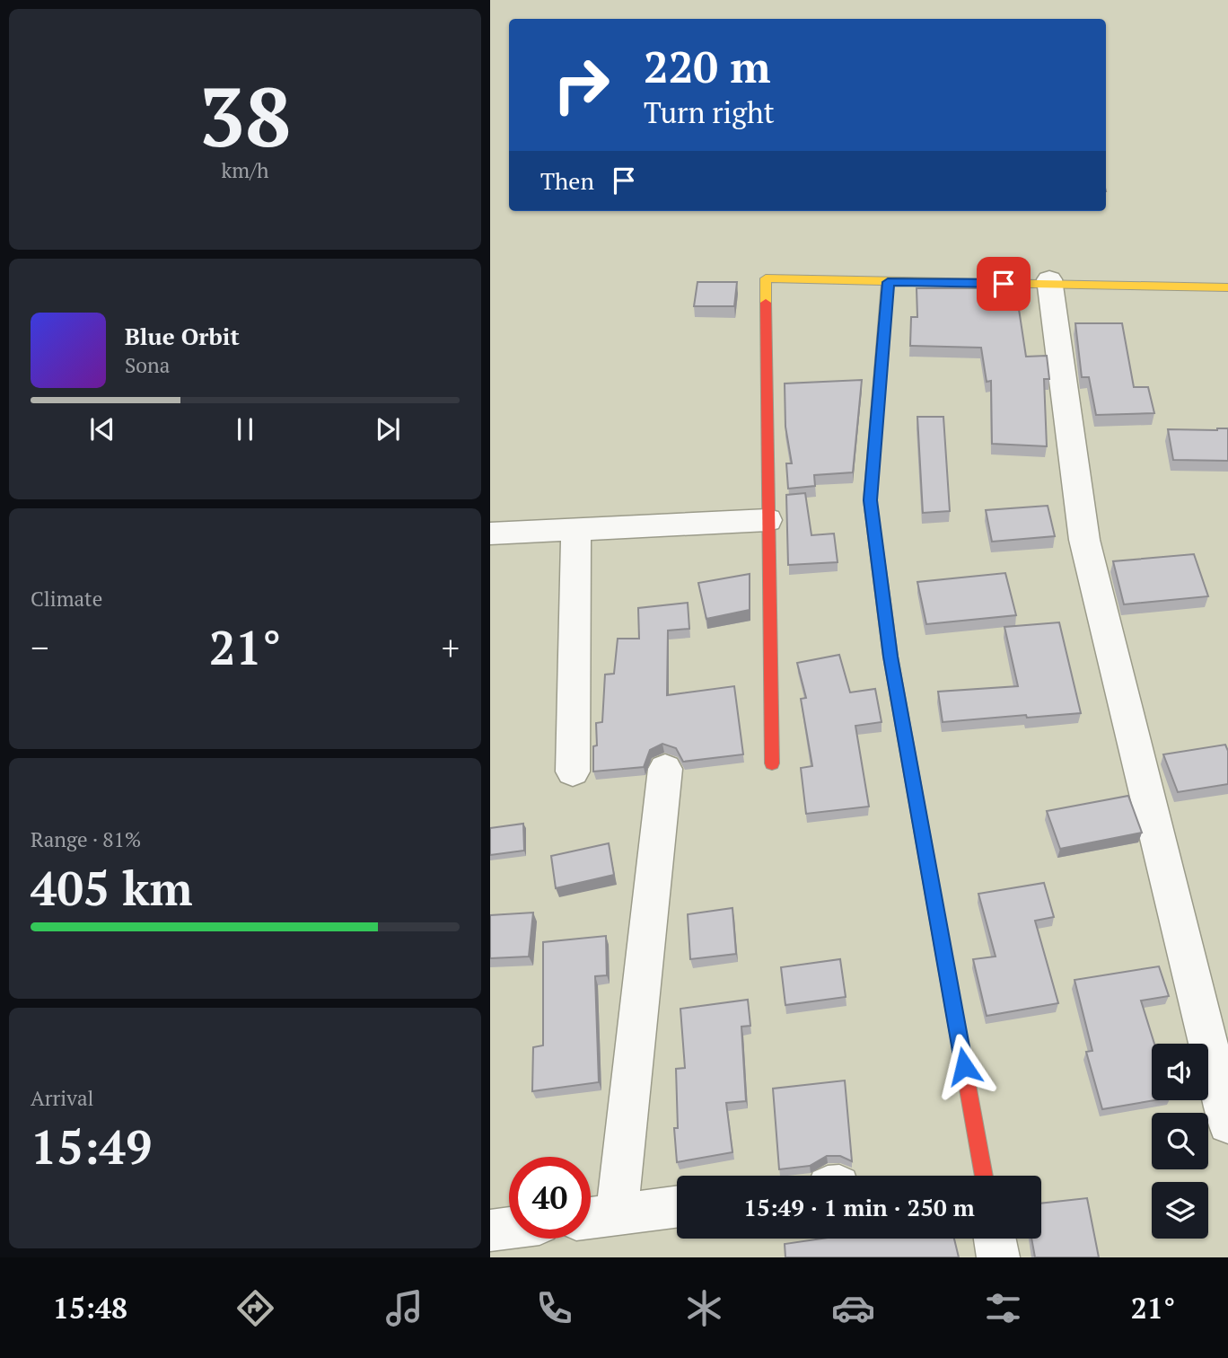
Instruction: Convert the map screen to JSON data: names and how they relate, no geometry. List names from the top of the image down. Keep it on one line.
{"page":{"tile":[["38","km/h"],"Climate",["Range · 81%","405 km"],["Arrival","15:49"]],"turn":["220 m","Turn right"],"then":"Then","song":["Blue Orbit","Sona"],"heat":["−","21°","+"],"limit":"40","trip":"15:49 · 1 min · 250 m","tabs":["15:48","21°"]}}
